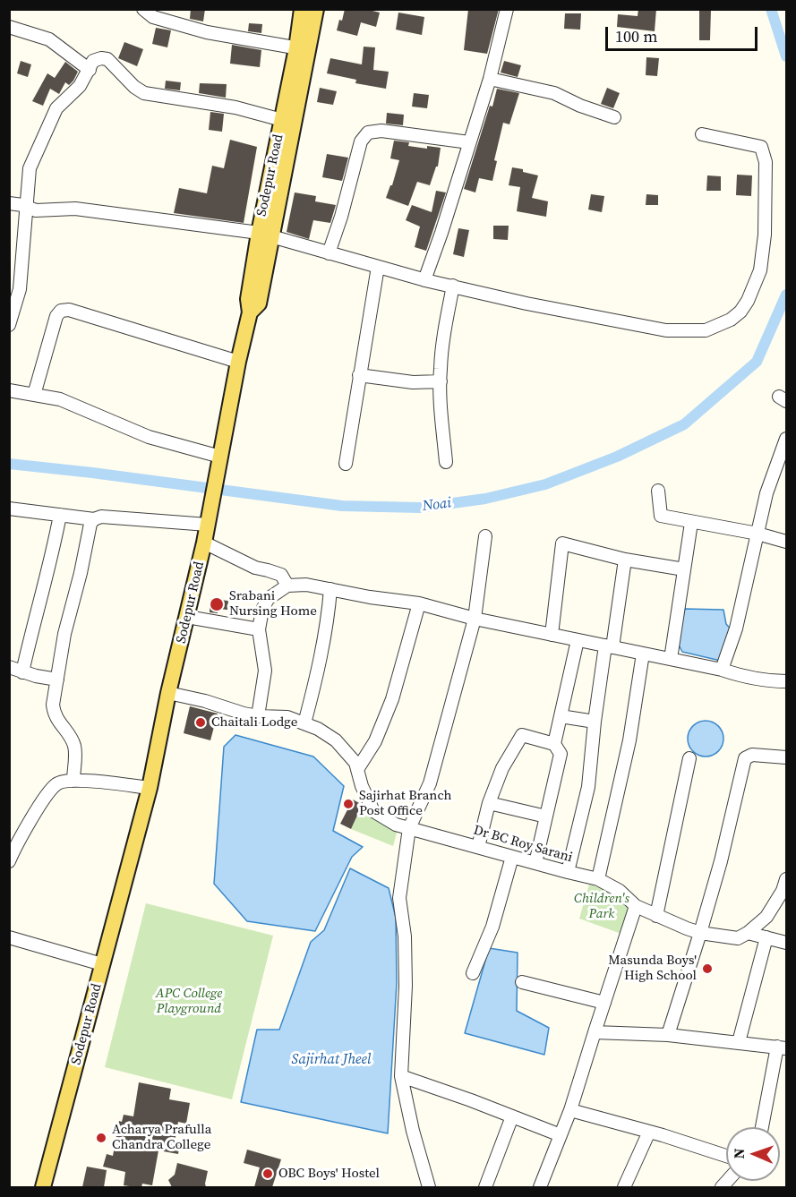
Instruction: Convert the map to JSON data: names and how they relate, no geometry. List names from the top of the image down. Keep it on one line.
{"streets":{"main road":["Sodepur Road"],"street":["Dr BC Roy Sarani"]},"crossings":[["Sodepur Road","Dr BC Roy Sarani"]],"water":["Noai","Sajirhat Jheel"],"parks":["Children's Park","APC College Playground"],"places":["Srabani Nursing Home","Chaitali Lodge","Sajirhat Branch Post Office","Masunda Boys' High School","Acharya Prafulla Chandra College","OBC Boys' Hostel"],"scale_bar":"100 m","north":"left"}
